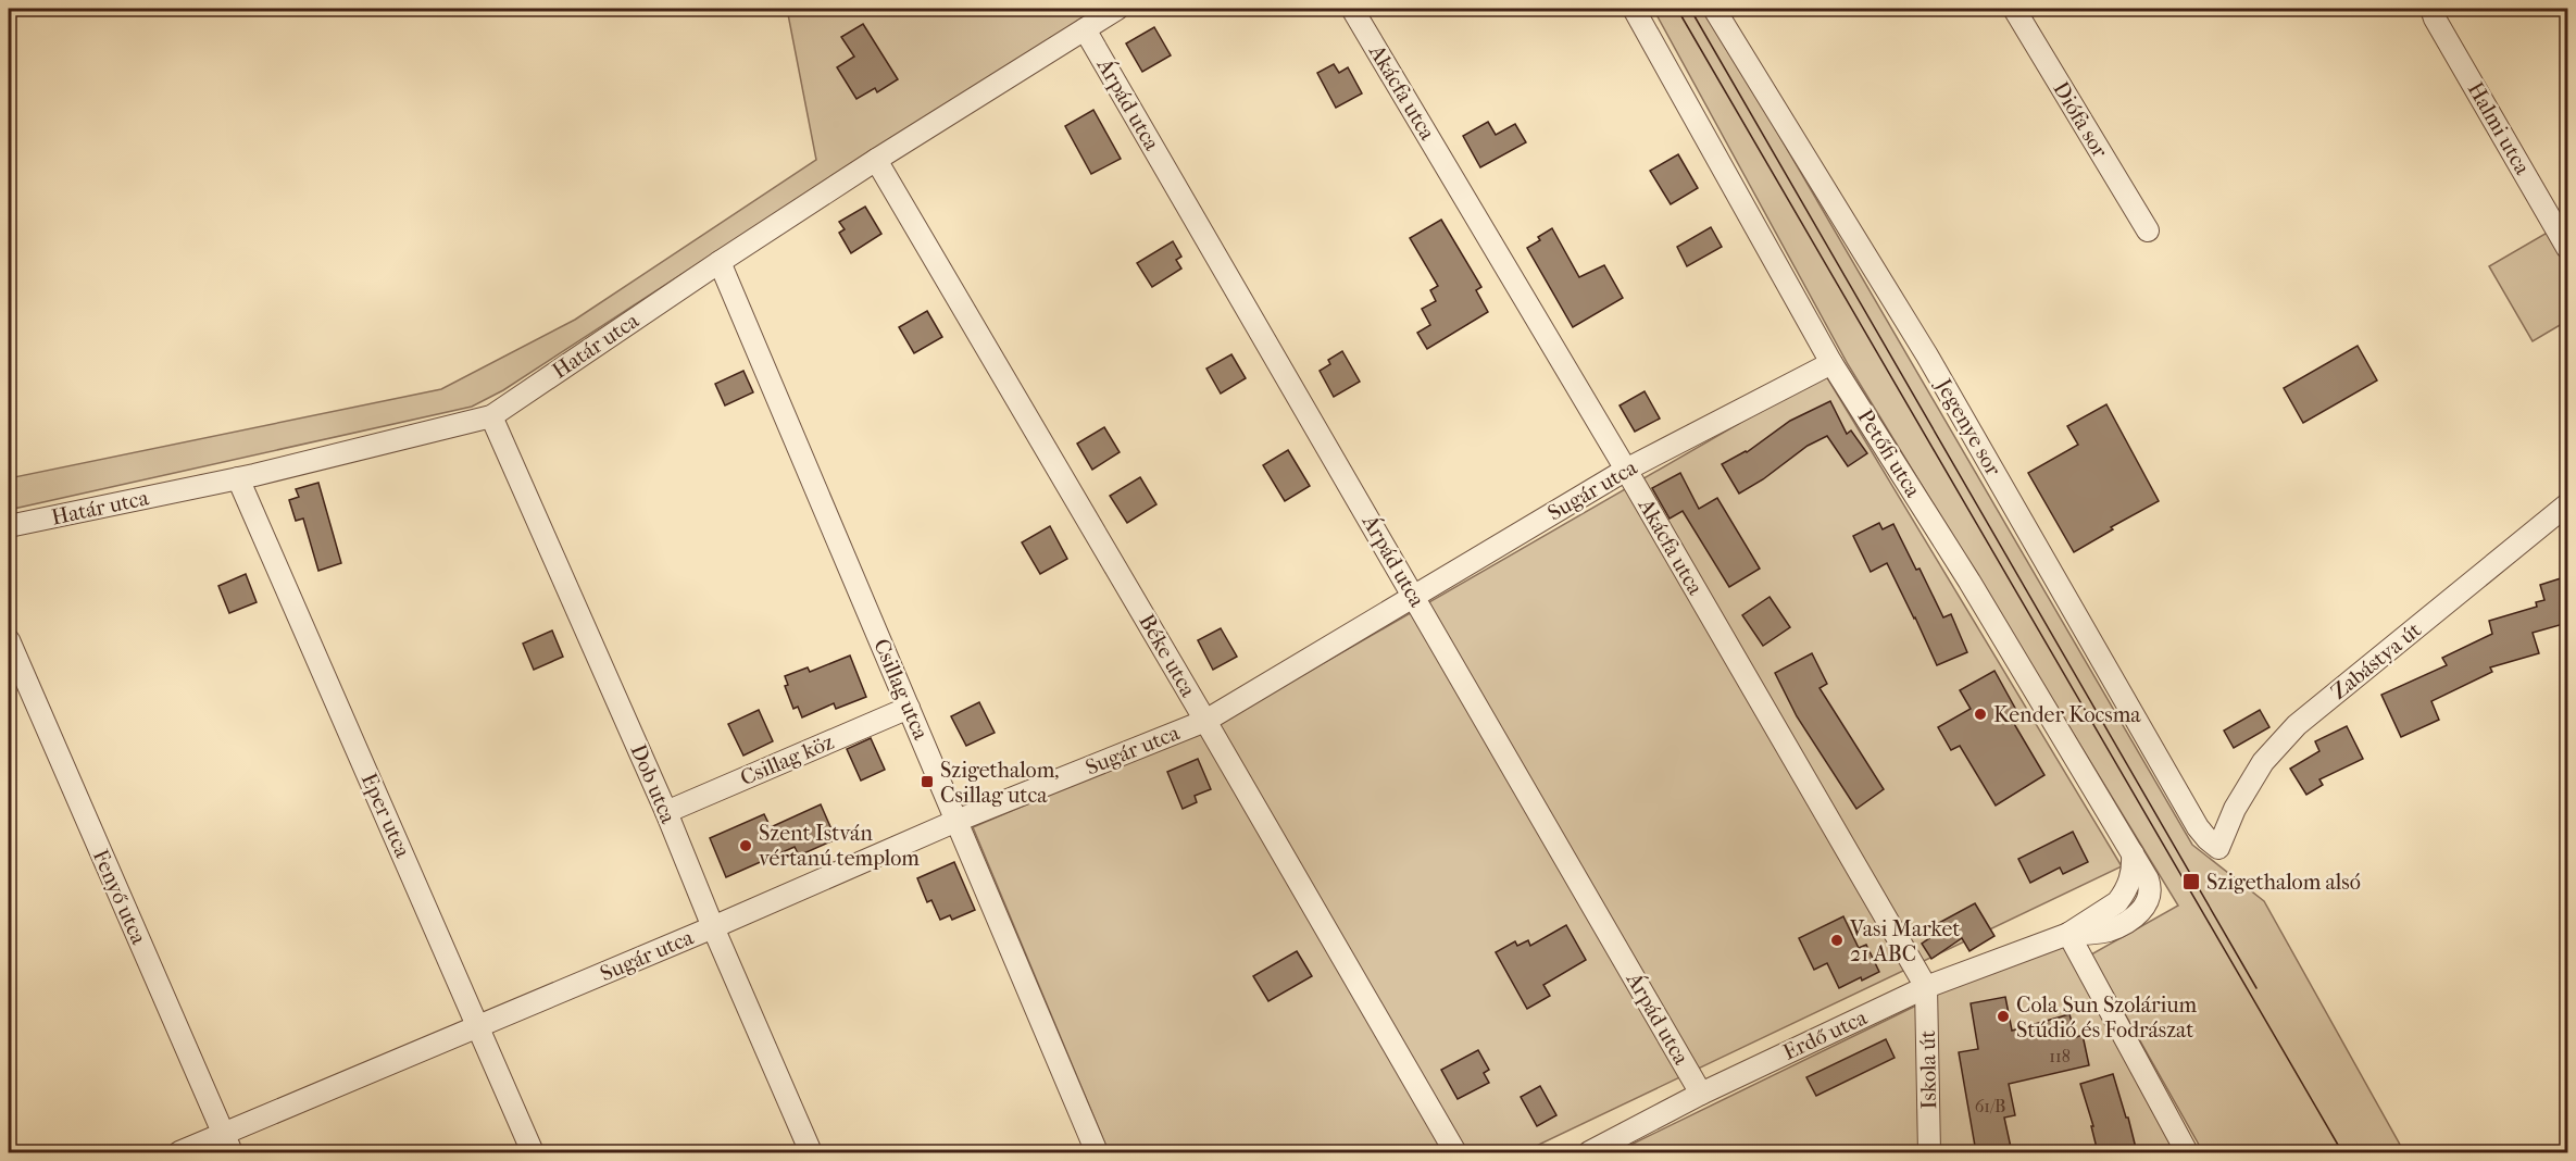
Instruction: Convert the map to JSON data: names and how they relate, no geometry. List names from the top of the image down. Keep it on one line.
{"streets":{"street":["Akácfa utca","Árpád utca","Diófa sor","Halmi utca","Határ utca","Jegenye sor","Petőfi utca","Sugár utca","Béke utca","Zabástya út","Csillag utca","Csillag köz","Dob utca","Eper utca","Fenyő utca","Erdő utca","Iskola út"]},"crossings":[["Akácfa utca","Sugár utca"],["Akácfa utca","Erdő utca"],["Akácfa utca","Iskola út"],["Árpád utca","Határ utca"],["Árpád utca","Sugár utca"],["Árpád utca","Erdő utca"],["Határ utca","Béke utca"],["Határ utca","Csillag utca"],["Határ utca","Dob utca"],["Határ utca","Eper utca"],["Jegenye sor","Zabástya út"],["Petőfi utca","Sugár utca"],["Petőfi utca","Erdő utca"],["Sugár utca","Béke utca"],["Sugár utca","Csillag utca"],["Sugár utca","Dob utca"],["Sugár utca","Eper utca"],["Sugár utca","Fenyő utca"],["Csillag utca","Csillag köz"],["Csillag köz","Dob utca"],["Erdő utca","Iskola út"]],"places":{"other":["Kender Kocsma","Szent István vértanú templom","Vasi Market 21 ABC","Cola Sun Szolárium Stúdió és Fodrászat"],"transit":["Szigethalom, Csillag utca","Szigethalom alsó"]},"house_numbers":["118","61/B"]}
